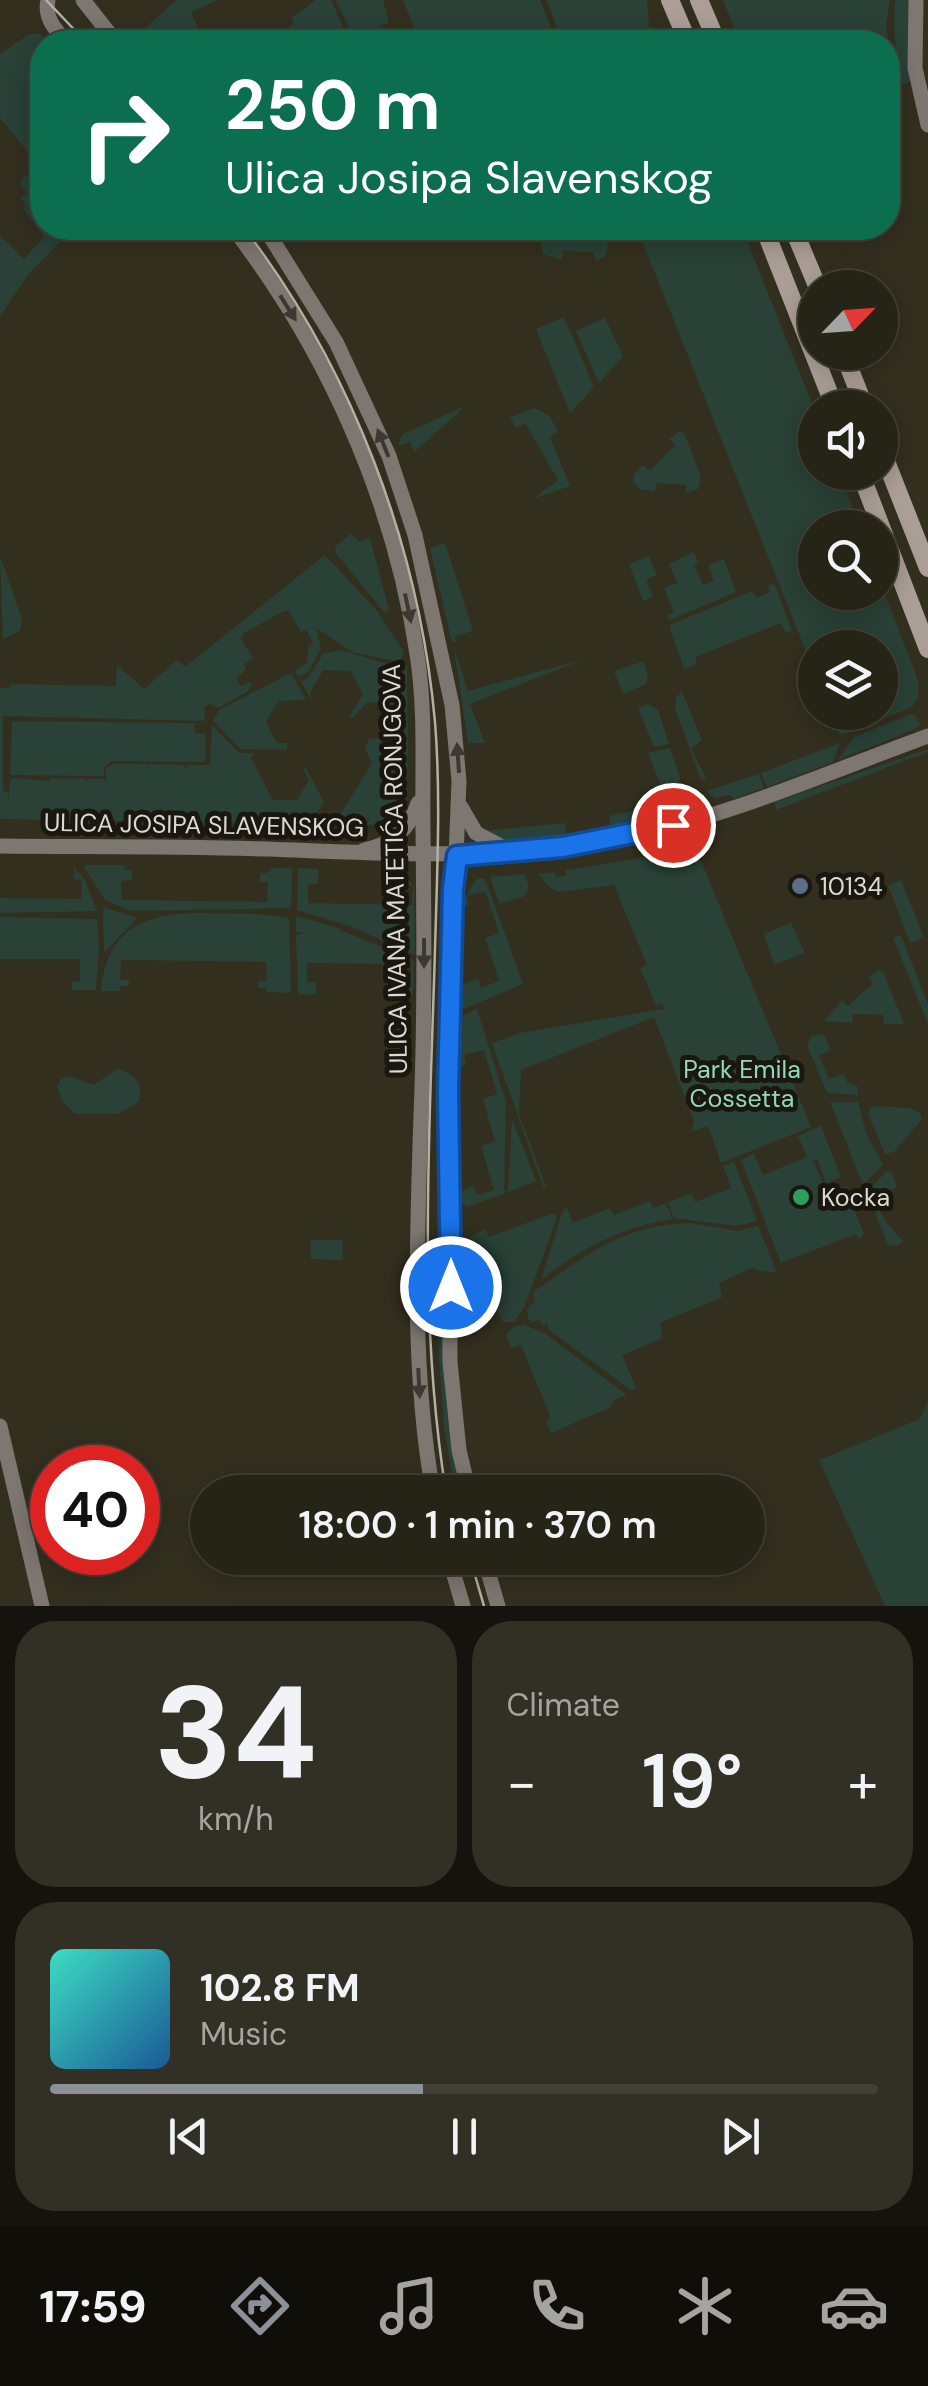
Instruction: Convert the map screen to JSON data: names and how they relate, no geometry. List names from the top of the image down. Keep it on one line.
{"streets":{"street":["ULICA JOSIPA SLAVENSKOG","ULICA IVANA MATETIĆA RONJGOVA"]},"crossings":[["ULICA JOSIPA SLAVENSKOG","ULICA IVANA MATETIĆA RONJGOVA"]],"parks":["Park Emila Cossetta"],"places":["10134","Kocka"],"north":"top right","page":{"turn":["250 m","Ulica Josipa Slavenskog"],"limit":"40","trip":"18:00 · 1 min · 370 m","tile":[["34","km/h"],"Climate"],"heat":["−","19°","+"],"song":["102.8 FM","Music"],"tabs":"17:59"}}
